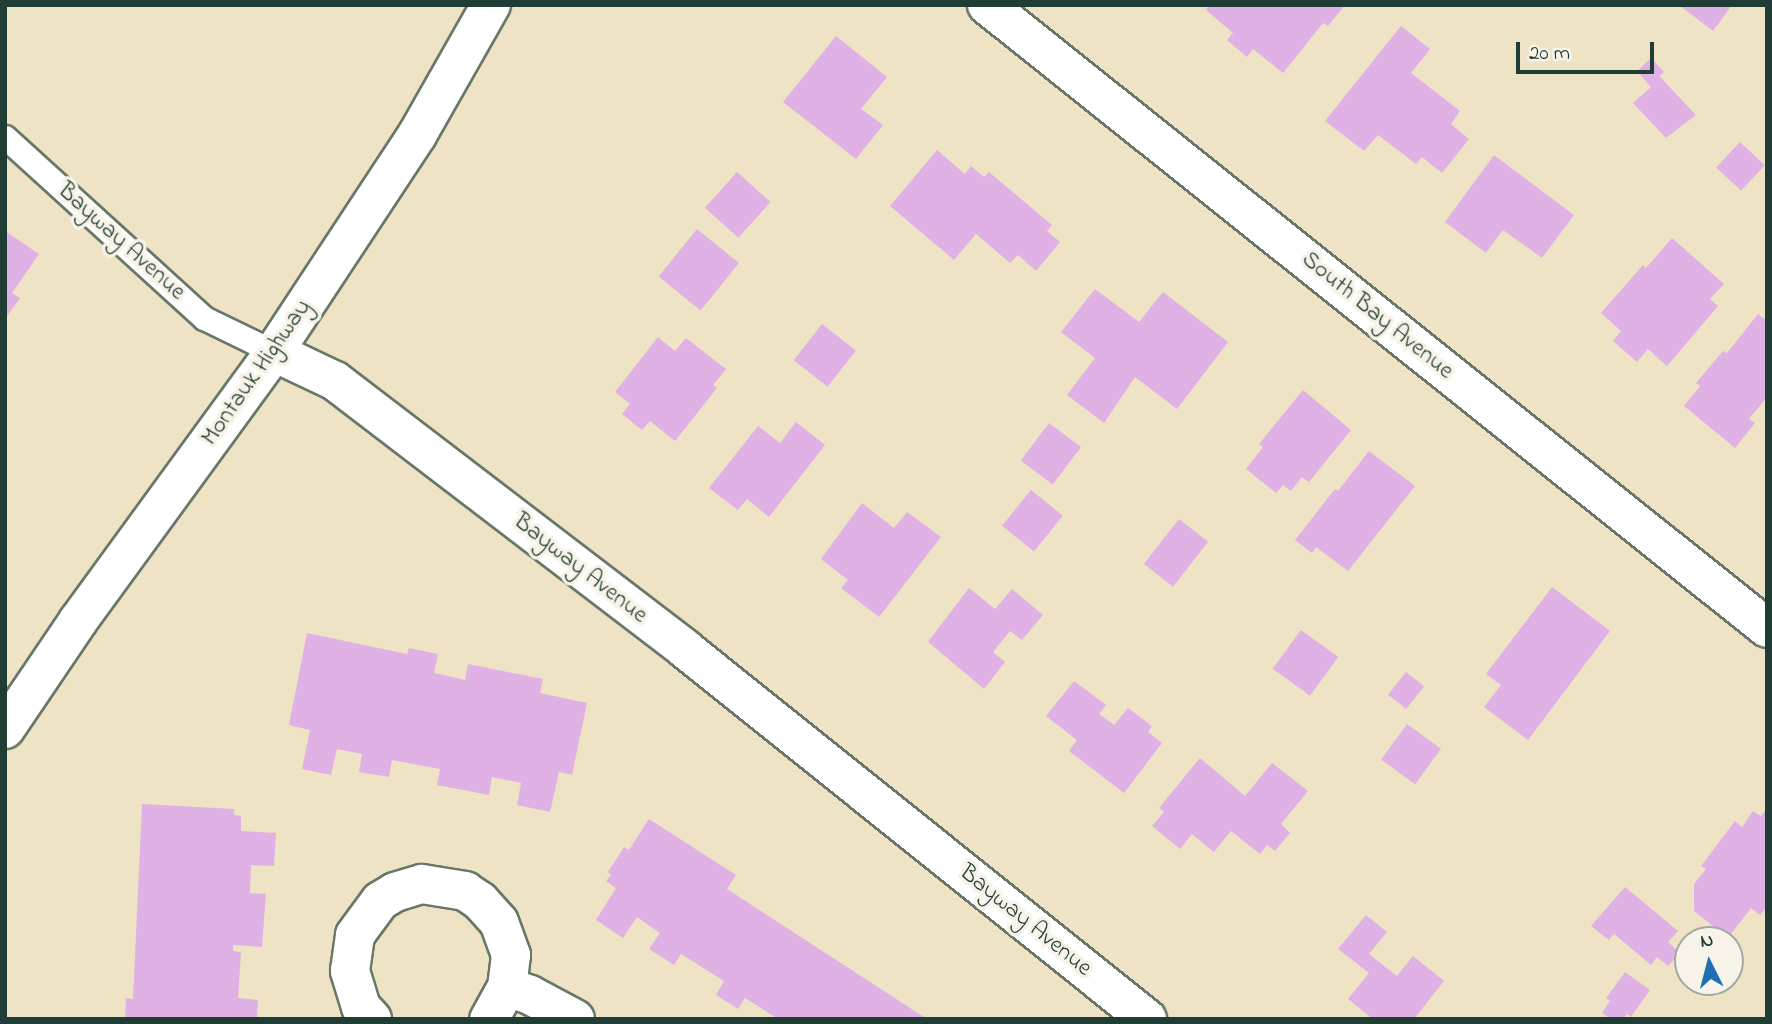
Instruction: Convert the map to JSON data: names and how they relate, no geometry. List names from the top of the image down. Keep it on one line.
{"streets":{"street":["Bayway Avenue","South Bay Avenue","Montauk Highway"]},"crossings":[["Bayway Avenue","Montauk Highway"]],"scale_bar":"20 m","north":"top"}
